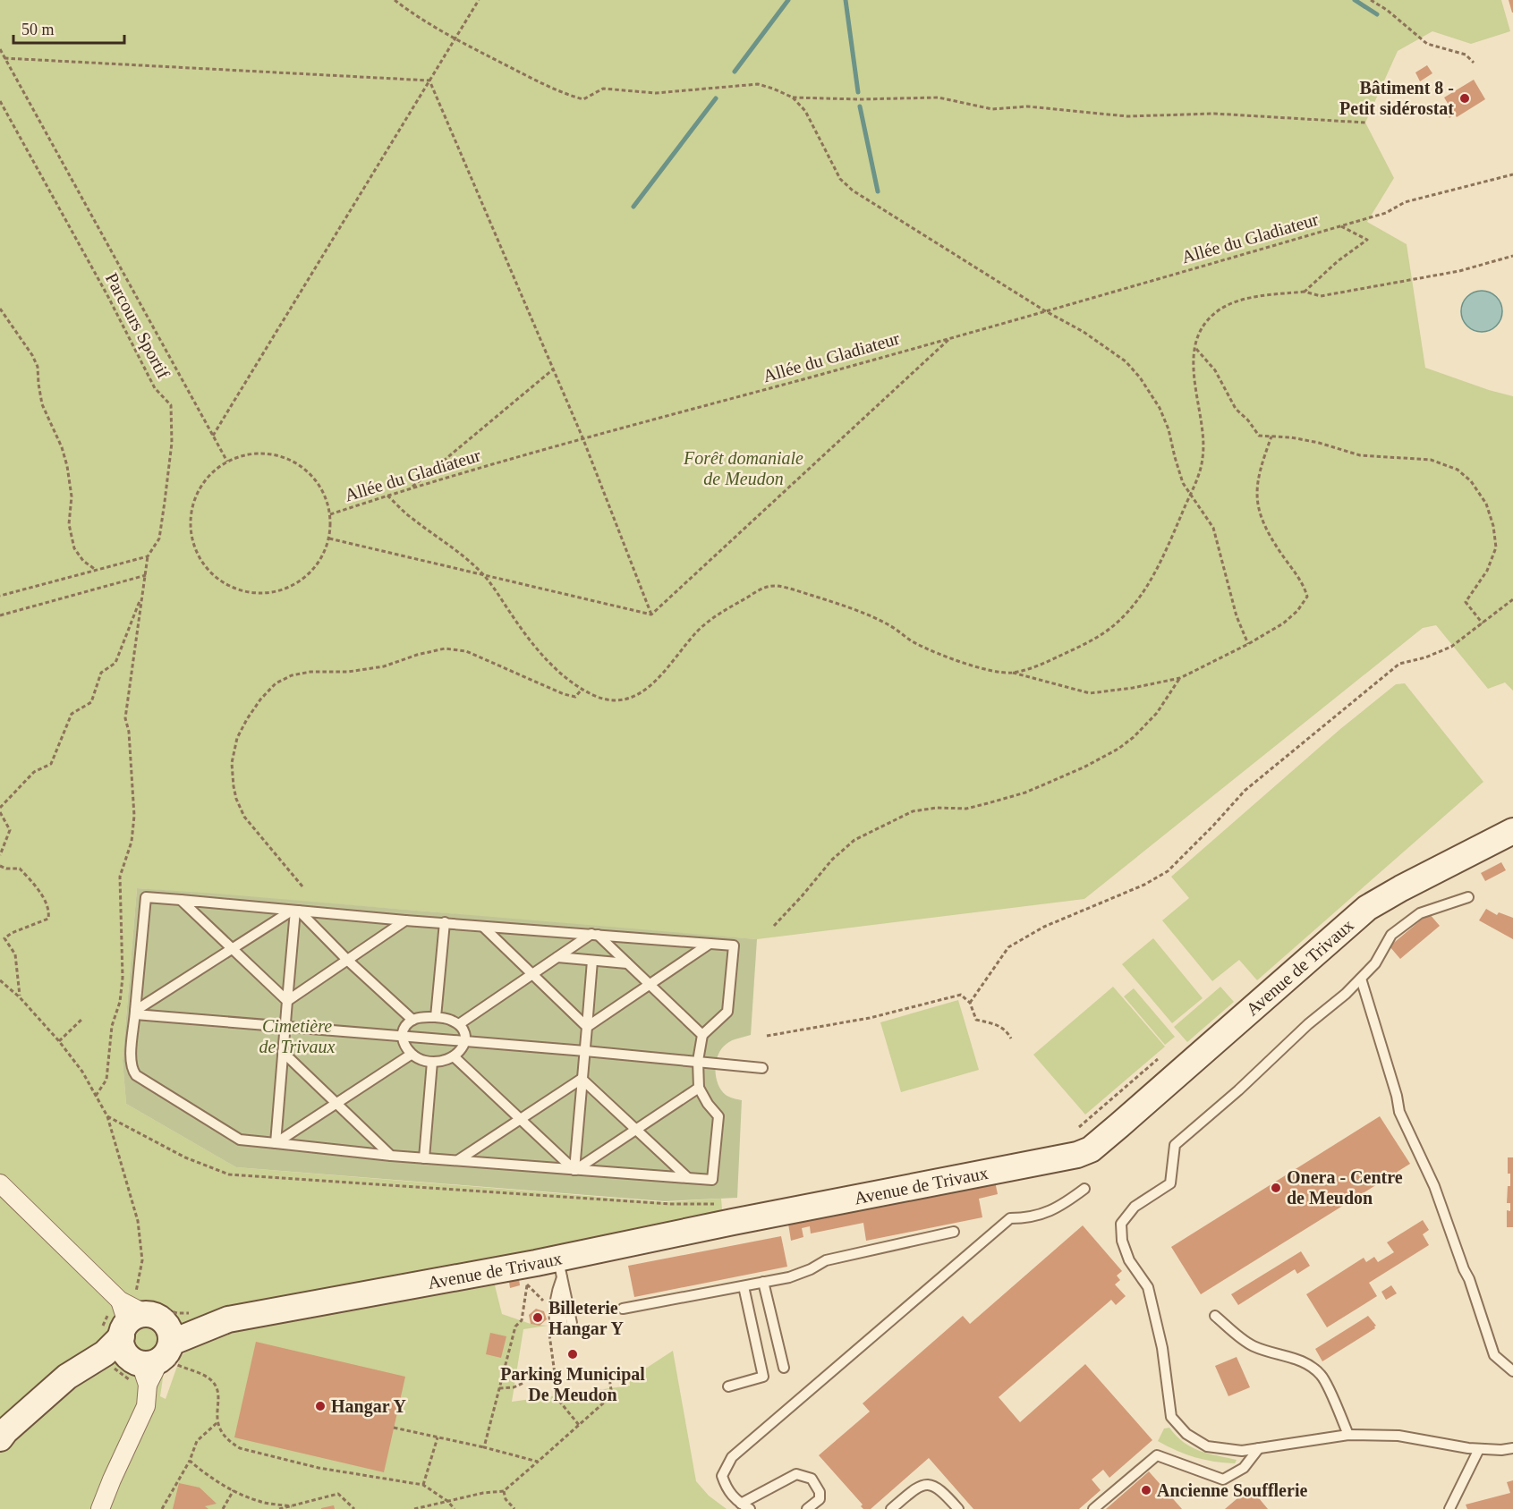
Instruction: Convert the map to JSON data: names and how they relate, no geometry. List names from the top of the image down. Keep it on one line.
{"streets":{"main road":["Avenue de Trivaux"],"path":["Allée du Gladiateur","Parcours Sportif"]},"parks":["Forêt domaniale de Meudon","Cimetière de Trivaux"],"places":["Bâtiment 8 - Petit sidérostat","Onera - Centre de Meudon","Billeterie Hangar Y","Parking Municipal De Meudon","Hangar Y","Ancienne Soufflerie"],"scale_bar":"50 m"}
